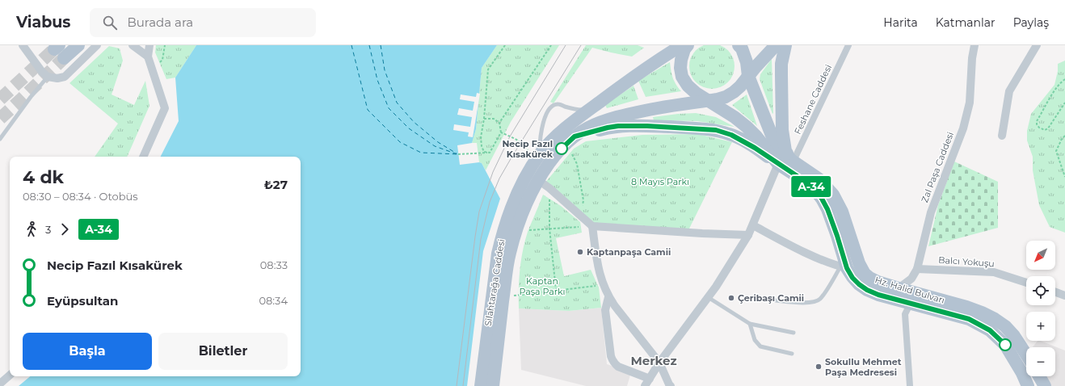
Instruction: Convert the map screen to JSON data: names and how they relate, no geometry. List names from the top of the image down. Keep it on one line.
{"streets":{"main road":["Silahtarağa Caddesi","Hz. Halid Bulvarı"],"street":["Feshane Caddesi","Zal Paşa Caddesi","Balcı Yokuşu"]},"crossings":[["Feshane Caddesi","Hz. Halid Bulvarı"],["Zal Paşa Caddesi","Balcı Yokuşu"],["Zal Paşa Caddesi","Hz. Halid Bulvarı"],["Silahtarağa Caddesi","Hz. Halid Bulvarı"]],"districts":["Merkez"],"parks":["8 Mayıs Parkı","Kaptan Paşa Parkı"],"places":["Necip Fazıl Kısakürek","Kaptanpaşa Camii","Çeribaşı Camii","Sokullu Mehmet Paşa Medresesi"],"lines":["bus line A-34"],"north":"bottom left","page":{"header":"Viabus","search":"Burada ara","nav":["Harita","Katmanlar","Paylaş"],"on_map":"A-34","heading":["4 dk","08:30 – 08:34 · Otobüs","₺27"],"legs":["3","A-34"],"map_buttons":["+","−"],"list":[{"name":"Necip Fazıl Kısakürek","value":"08:33"},{"name":"Eyüpsultan","value":"08:34"}],"buttons":["Başla","Biletler"]}}
